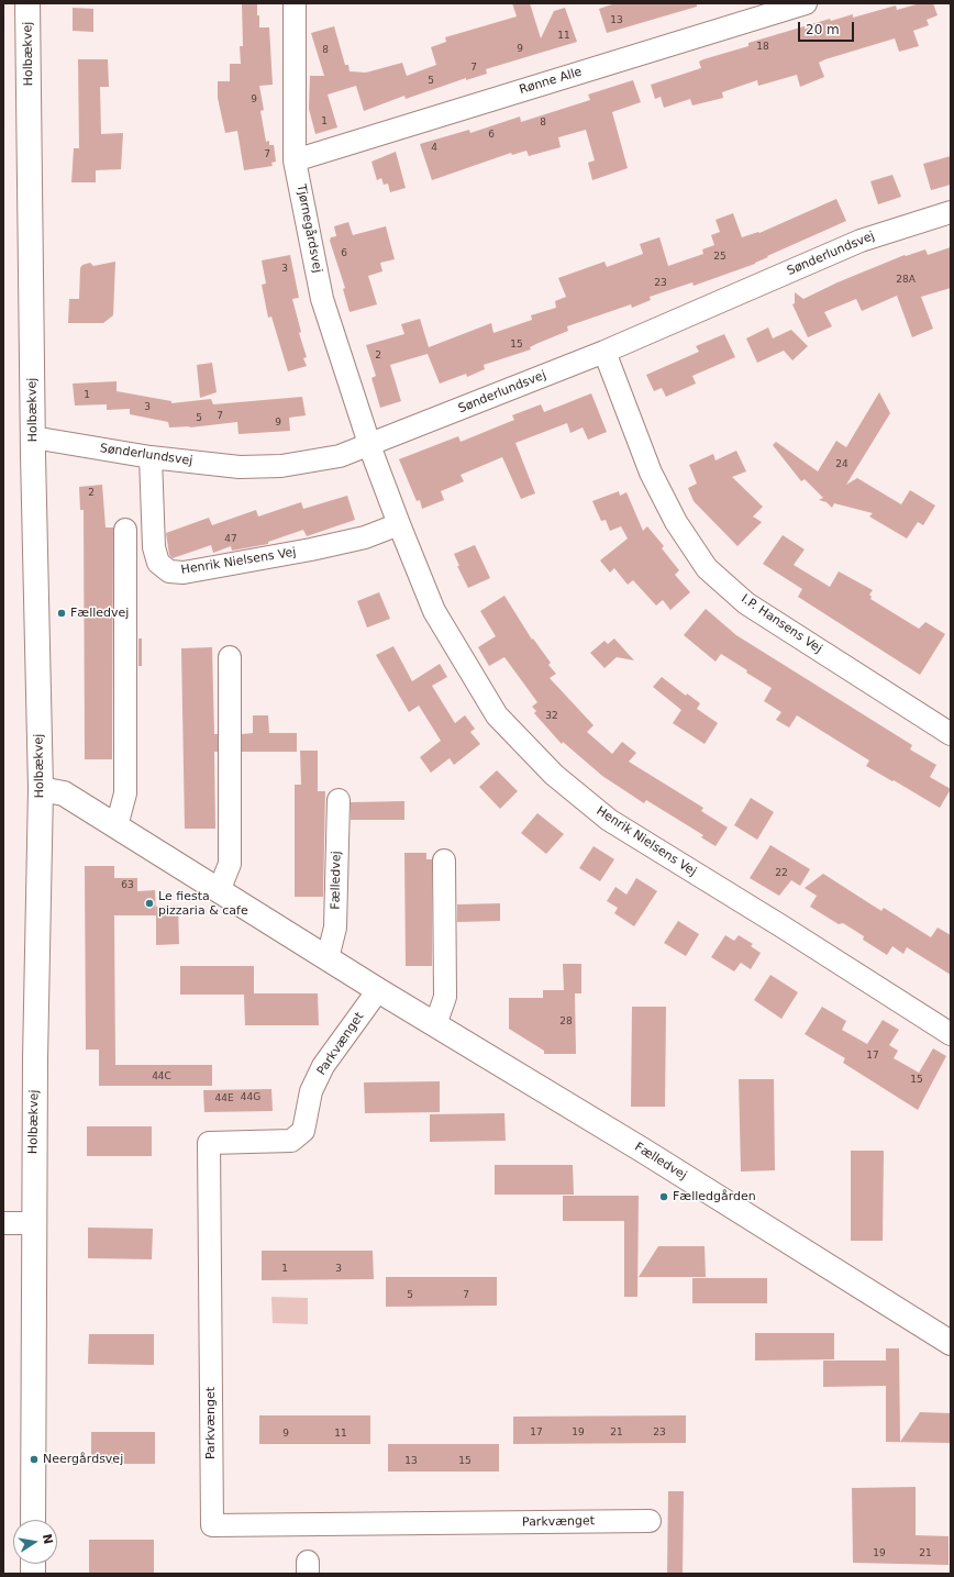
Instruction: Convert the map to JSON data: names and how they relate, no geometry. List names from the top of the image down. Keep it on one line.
{"streets":{"street":["Holbækvej","Rønne Alle","Tjørnegårdsvej","Sønderlundsvej","Henrik Nielsens Vej","I.P. Hansens Vej","Fælledvej","Parkvænget"]},"crossings":[["Holbækvej","Sønderlundsvej"],["Holbækvej","Fælledvej"],["Rønne Alle","Tjørnegårdsvej"],["Tjørnegårdsvej","Sønderlundsvej"],["Tjørnegårdsvej","Henrik Nielsens Vej"],["Sønderlundsvej","Henrik Nielsens Vej"],["Sønderlundsvej","I.P. Hansens Vej"],["Fælledvej","Parkvænget"]],"places":["Fælledvej","Le fiesta pizzaria & cafe","Fælledgården","Neergårdsvej"],"house_numbers":["13","11","18","9","8","7","5","9","1","8","6","4","7","6","25","3","28A","23","15","2","1","3","7","5","9","24","2","47","32","22","63","28","17","44C","15","44G","44E","1","3","5","7","17","19","21","23","9","11","13","15","19","21"],"scale_bar":"20 m","north":"right"}
